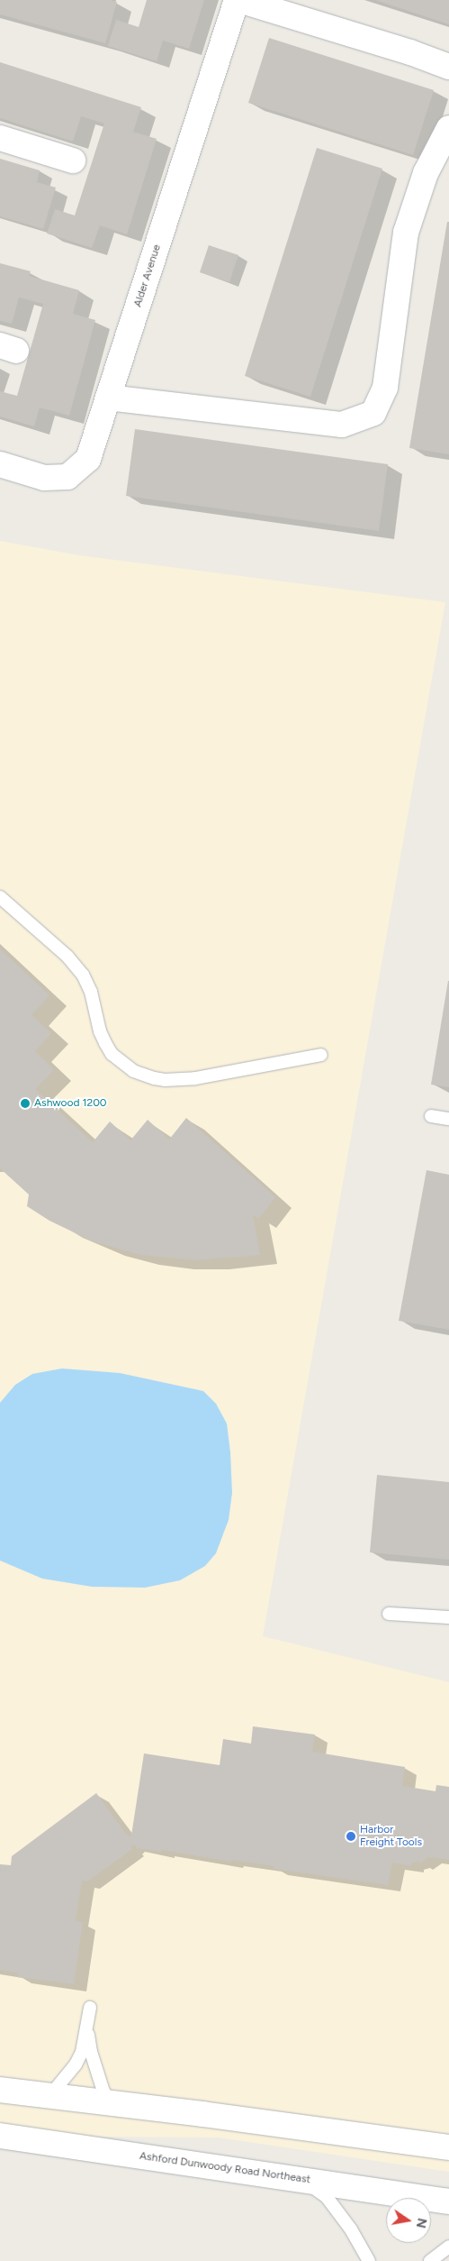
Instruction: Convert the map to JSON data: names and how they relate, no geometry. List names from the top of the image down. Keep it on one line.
{"streets":{"street":["Alder Avenue","Ashford Dunwoody Road Northeast"]},"places":["Ashwood 1200","Harbor Freight Tools"],"north":"right"}
